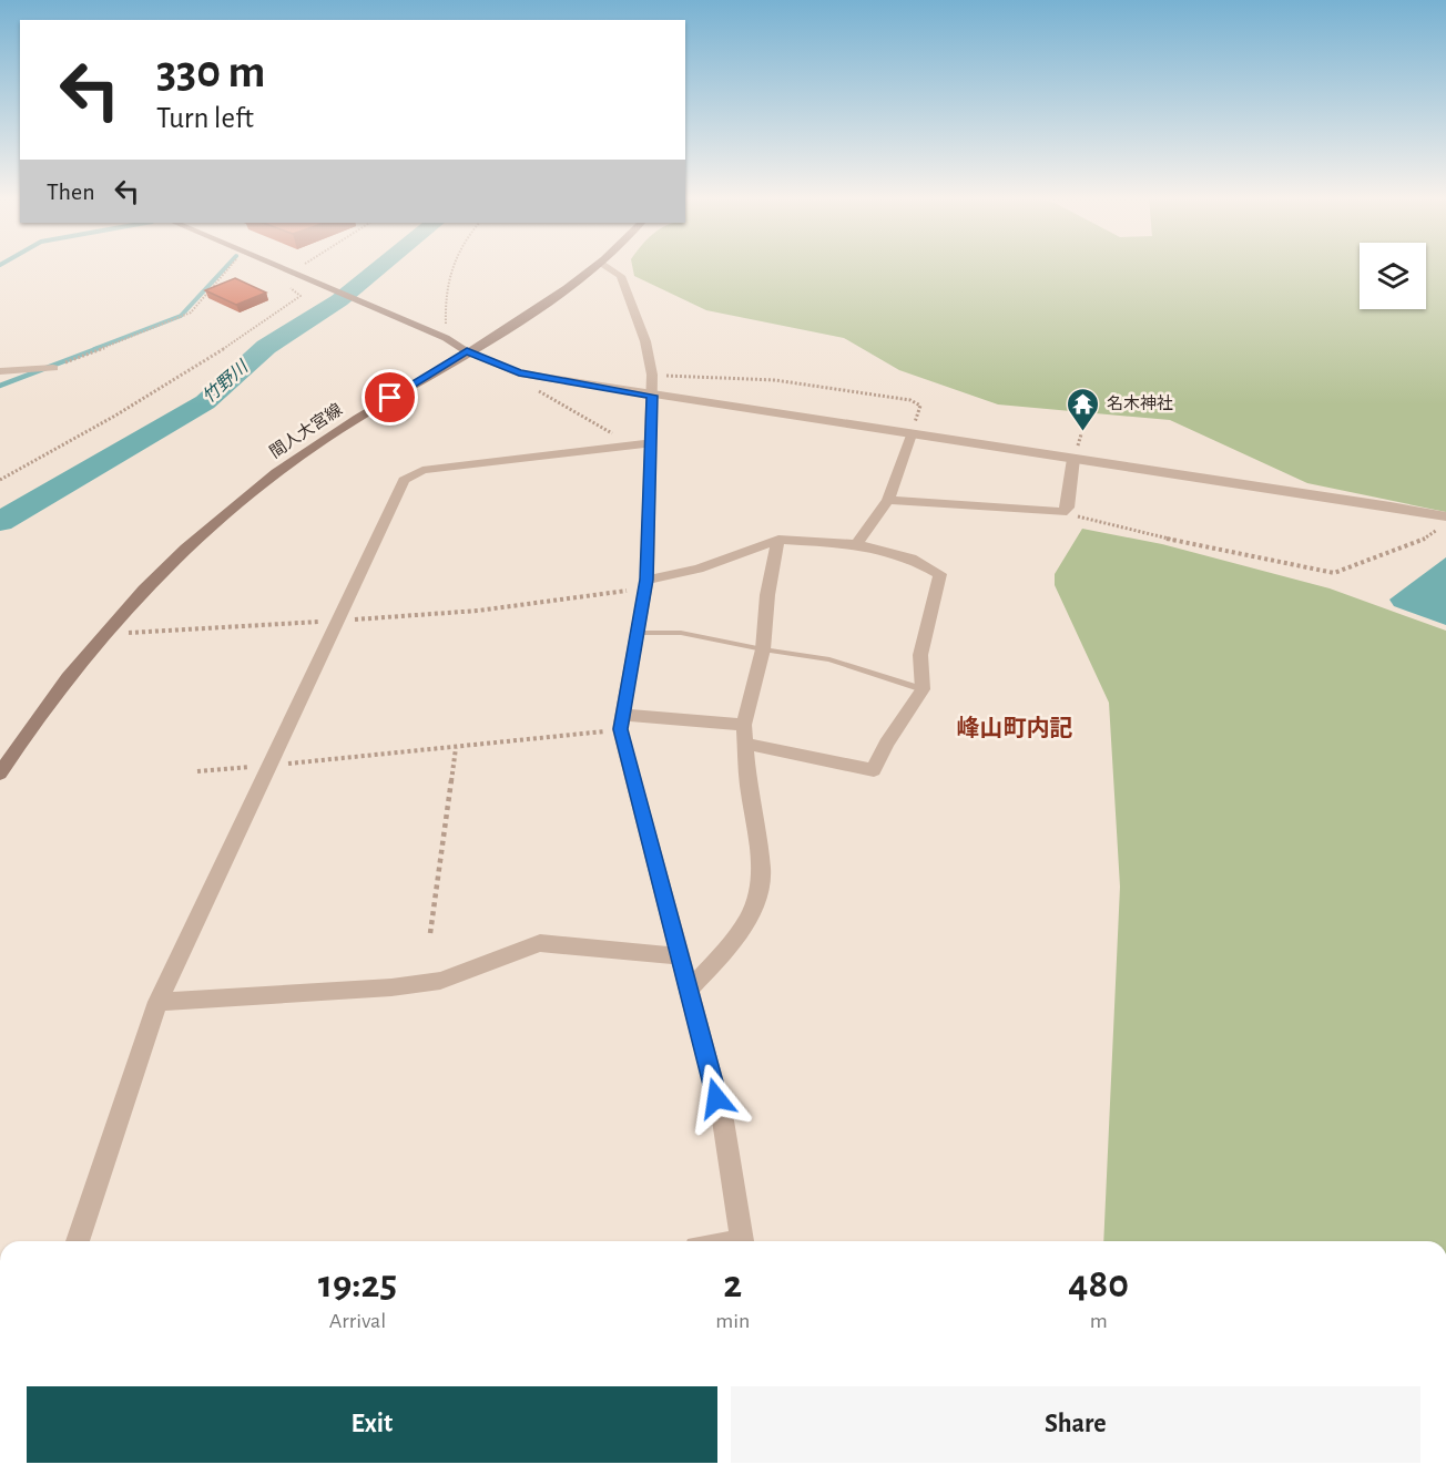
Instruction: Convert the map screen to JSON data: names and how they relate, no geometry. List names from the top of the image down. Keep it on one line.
{"streets":{"main road":["間人大宮線"]},"districts":["峰山町内記"],"water":["竹野川"],"places":{"temple":["名木神社"]},"page":{"turn":["330 m","Turn left"],"then":"Then","eta":["19:25","Arrival","2","min","480","m"],"buttons":["Exit","Share"]}}
